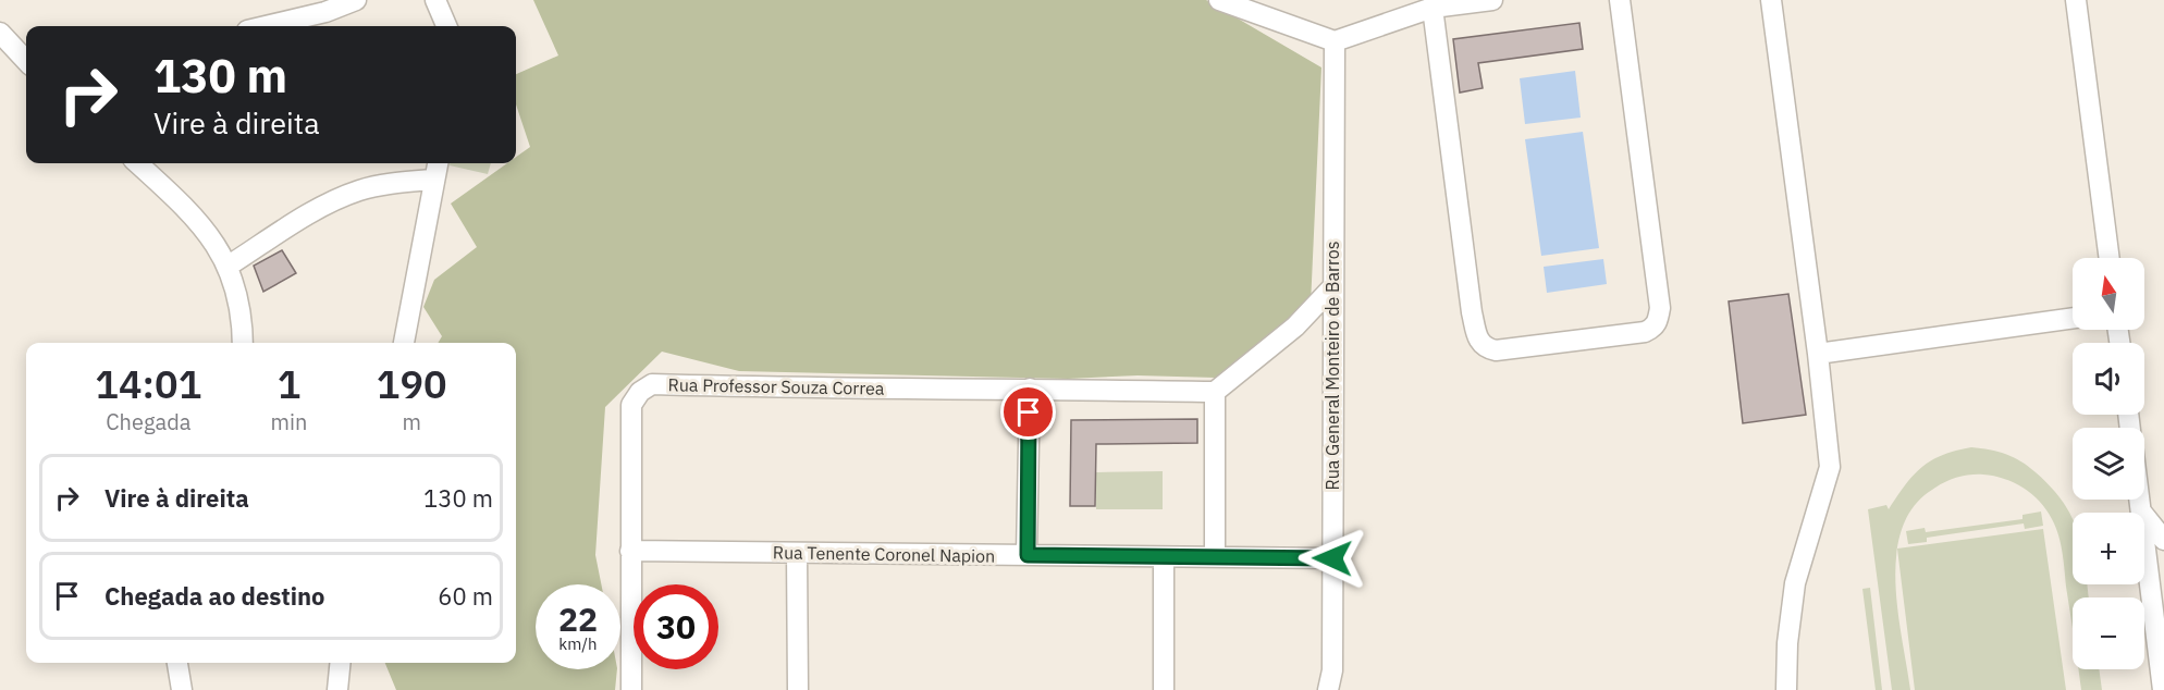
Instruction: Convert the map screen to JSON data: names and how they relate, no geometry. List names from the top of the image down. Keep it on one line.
{"streets":{"street":["Rua General Monteiro de Barros","Rua Professor Souza Correa","Rua Tenente Coronel Napion"]},"crossings":[["Rua General Monteiro de Barros","Rua Tenente Coronel Napion"],["Rua Professor Souza Correa","Rua Tenente Coronel Napion"]],"north":"top","page":{"turn":["130 m","Vire à direita"],"map_buttons":["+","−"],"eta":["14:01","Chegada","1","min","190","m"],"list":[{"name":"Vire à direita","value":"130 m"},{"name":"Chegada ao destino","value":"60 m"}],"speed":"22 km/h","limit":"30"}}
